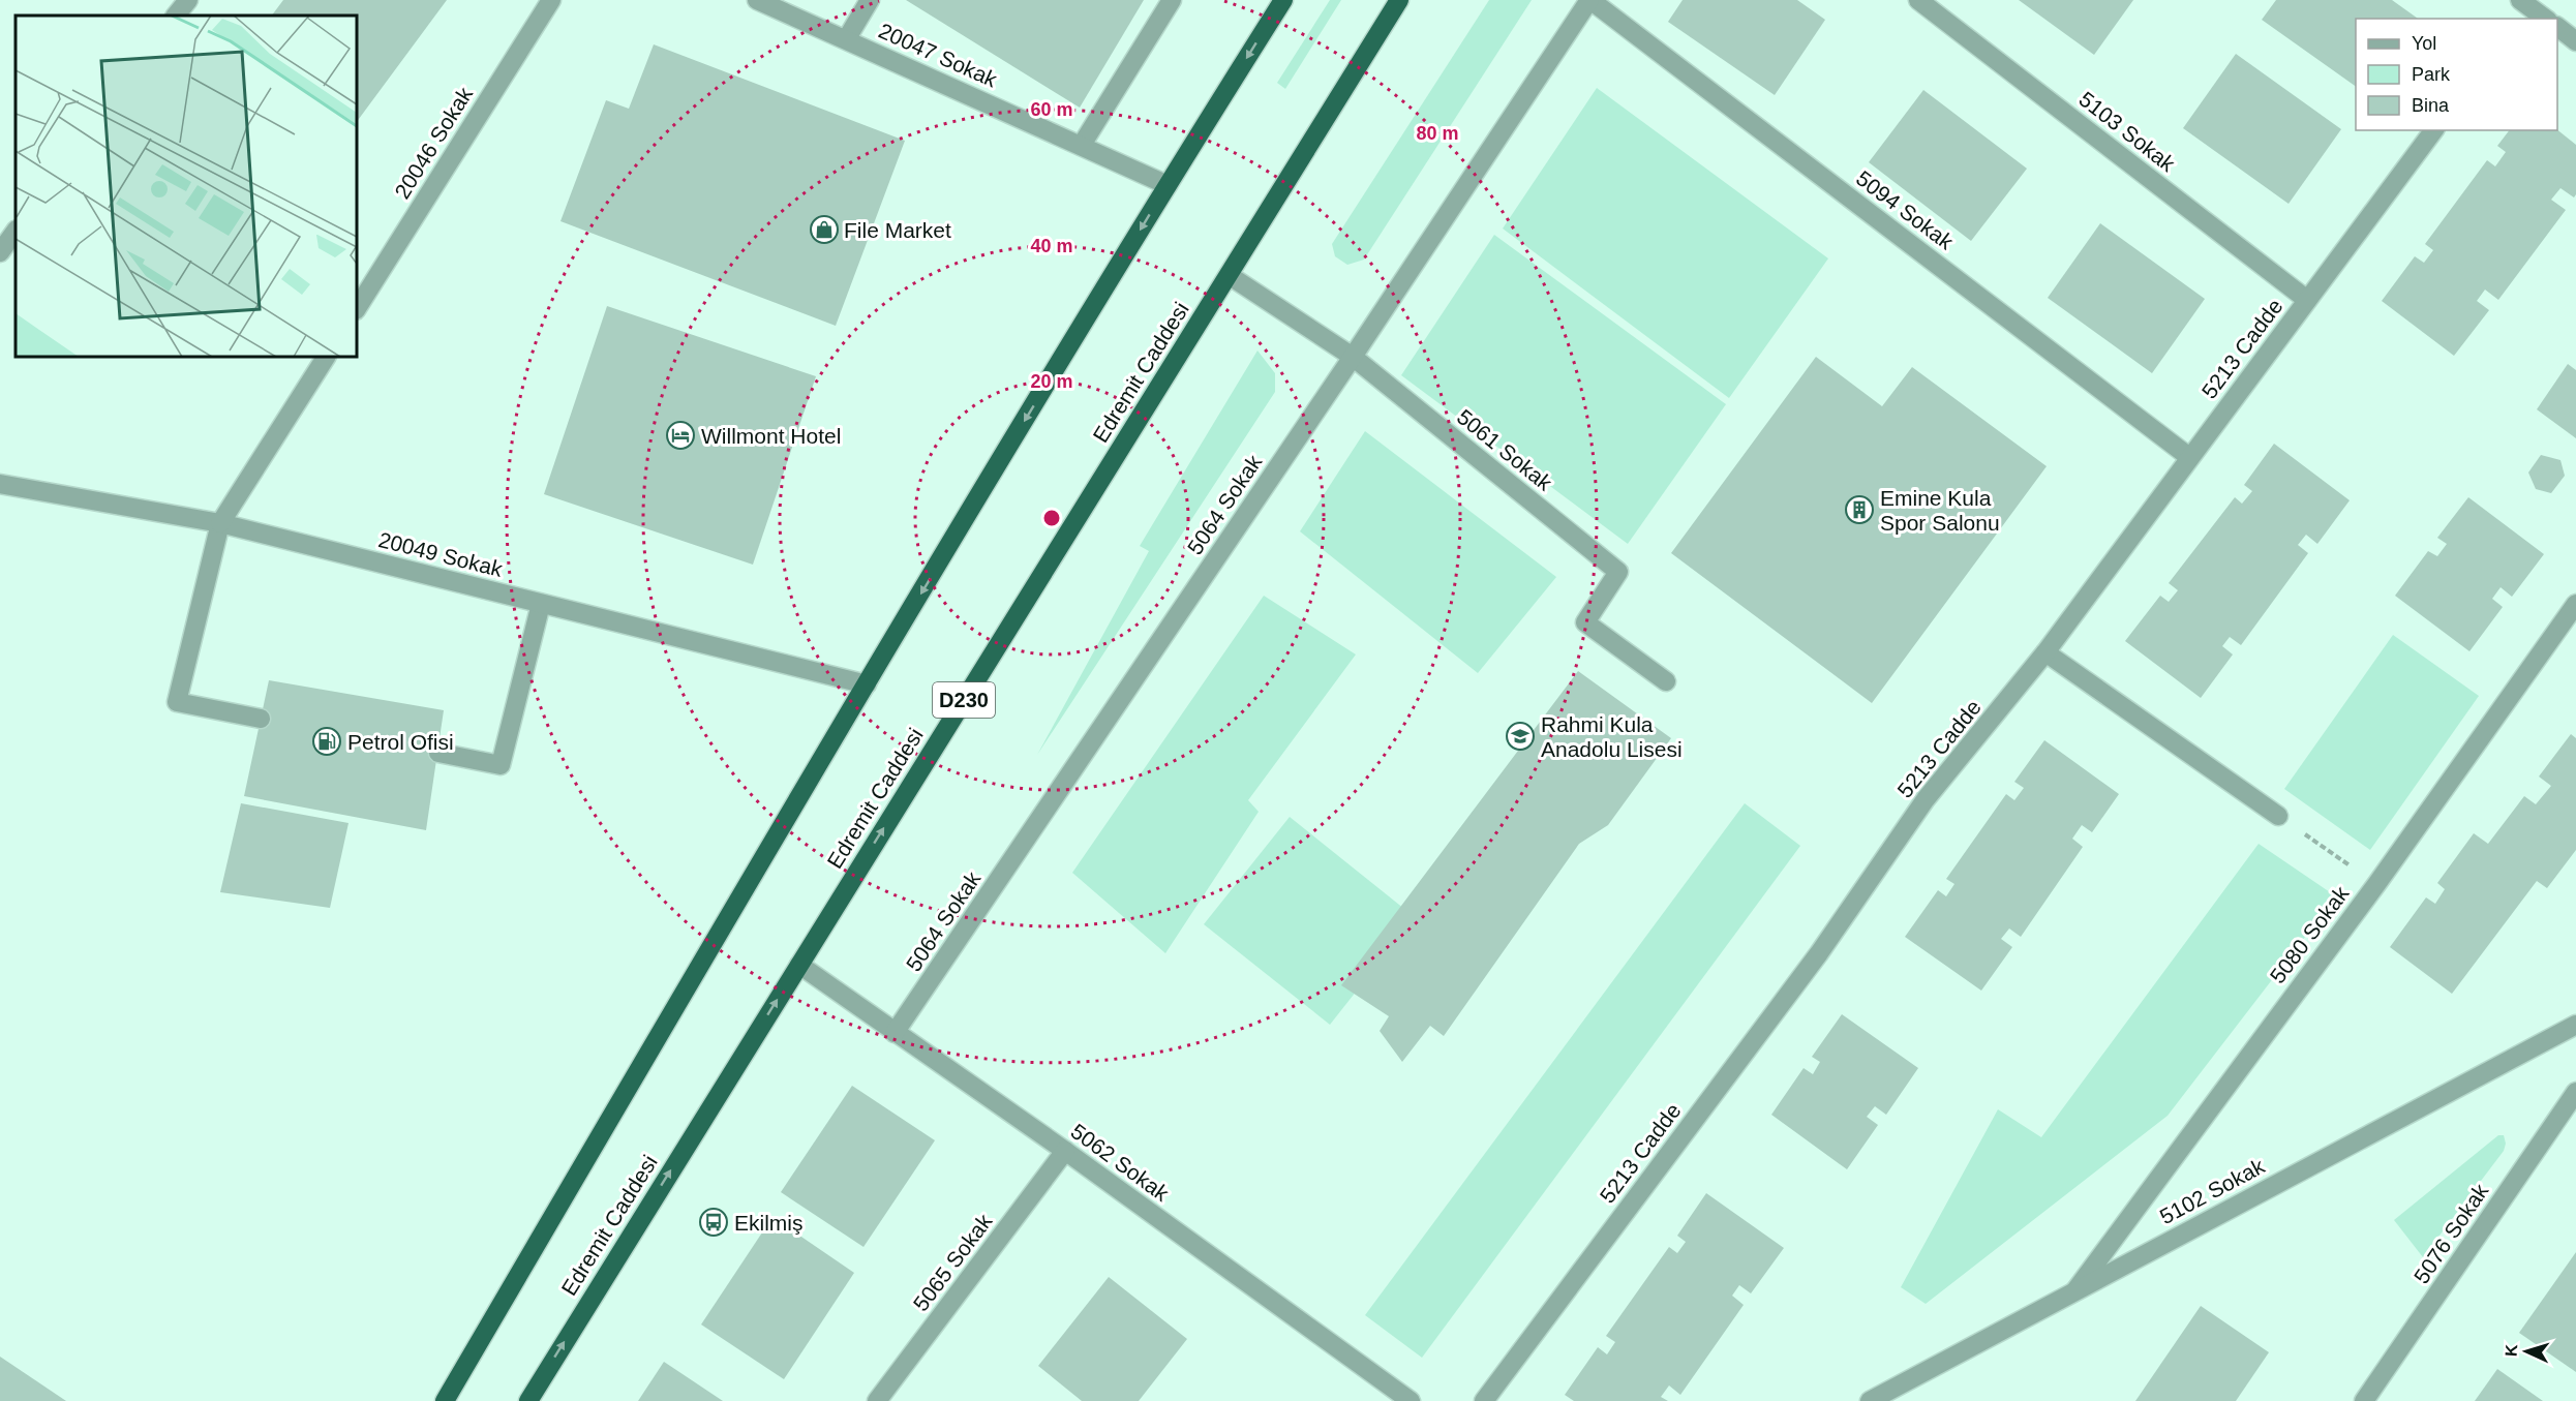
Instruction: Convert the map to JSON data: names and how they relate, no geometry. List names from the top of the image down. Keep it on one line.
{"streets":{"highway":["Edremit Caddesi","D230"],"street":["20047 Sokak","5103 Sokak","20046 Sokak","5094 Sokak","5213 Cadde","5061 Sokak","5064 Sokak","20049 Sokak","5080 Sokak","5062 Sokak","5102 Sokak","5076 Sokak","5065 Sokak"]},"crossings":[["5103 Sokak","5213 Cadde"],["5094 Sokak","5213 Cadde"],["5094 Sokak","5064 Sokak"],["Edremit Caddesi","5061 Sokak"],["Edremit Caddesi","5062 Sokak"],["5061 Sokak","5064 Sokak"],["5064 Sokak","5062 Sokak"],["5080 Sokak","5102 Sokak"],["5062 Sokak","5065 Sokak"]],"places":{"shop":["File Market"],"hotel":["Willmont Hotel"],"building":["Emine Kula Spor Salonu"],"school or university":["Rahmi Kula Anadolu Lisesi"],"fuel station":["Petrol Ofisi"],"bus stop":["Ekilmiş"]},"legend":["Yol","Park","Bina"],"north":"left","rings":["60 m","80 m","40 m","20 m"]}
